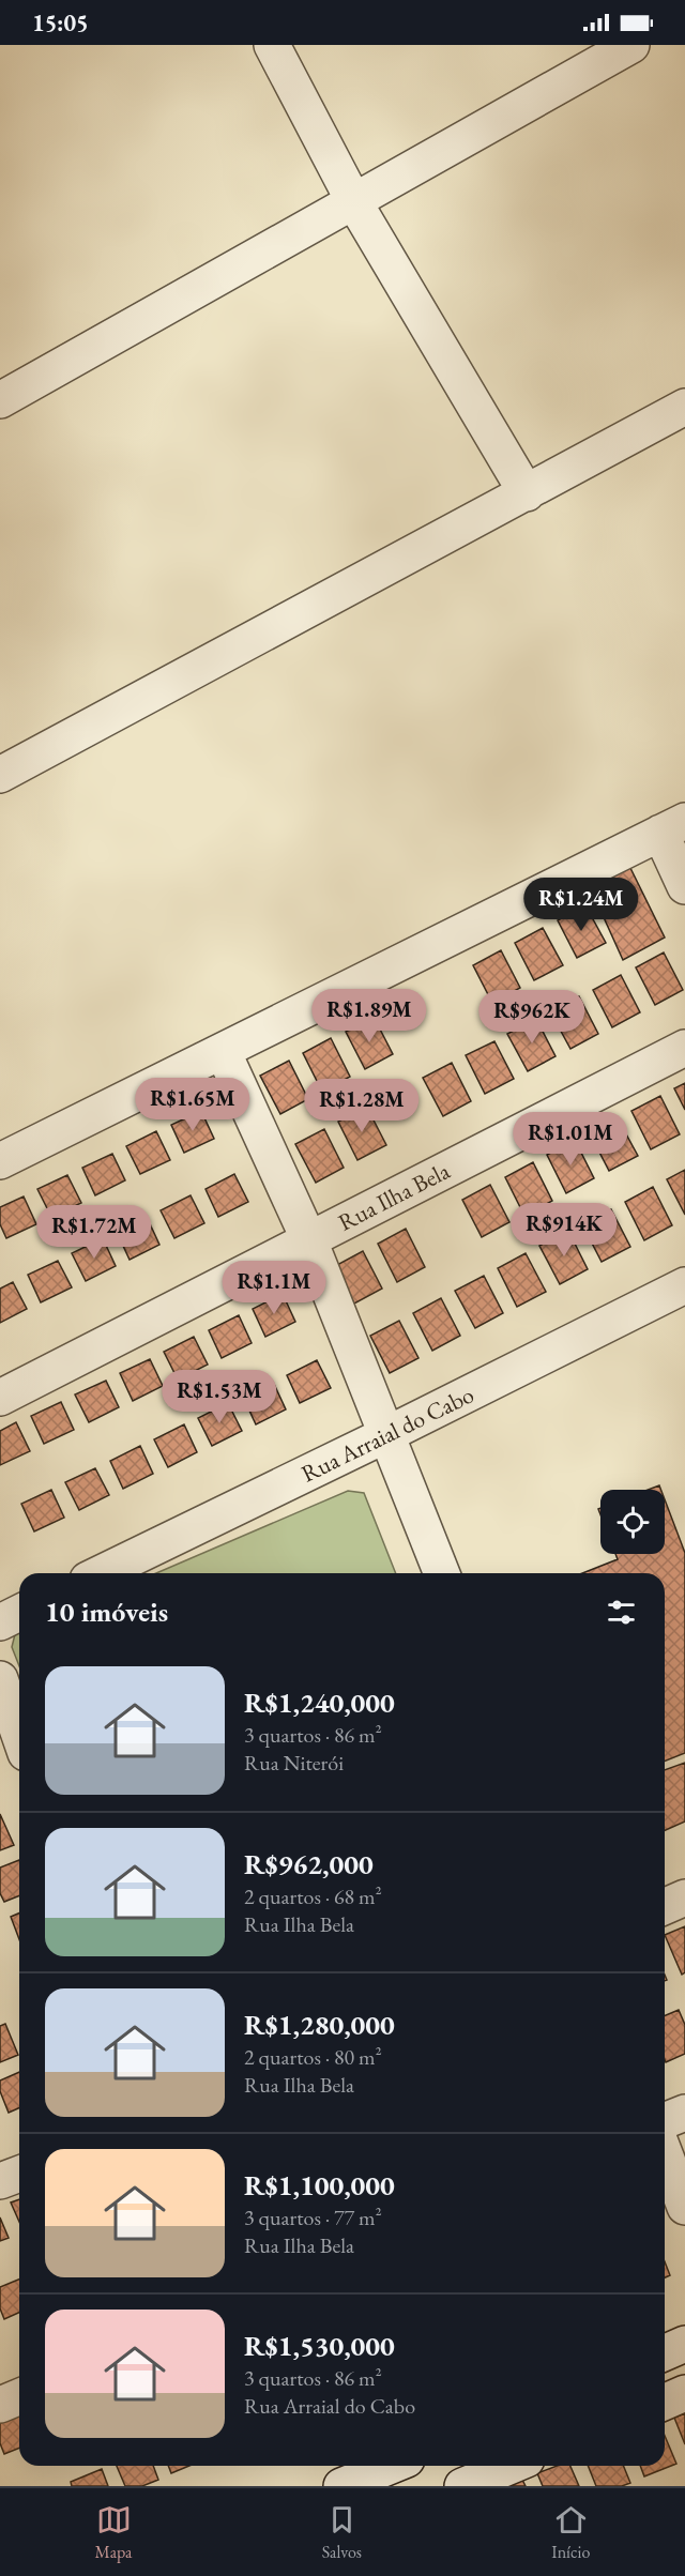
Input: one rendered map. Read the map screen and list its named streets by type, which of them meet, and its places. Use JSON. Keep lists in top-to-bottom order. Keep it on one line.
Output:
{"streets":{"street":["Rua Ilha Bela","Rua Arraial do Cabo"]},"page":{"status":"15:05","price":["R$1.24M","R$1.89M","R$962K","R$1.65M","R$1.28M","R$1.01M","R$914K","R$1.72M","R$1.1M","R$1.53M"],"heading":"10 imóveis","list":[{"name":"R$1,240,000","note":"3 quartos · 86 m² · Rua Niterói"},{"name":"R$962,000","note":"2 quartos · 68 m² · Rua Ilha Bela"},{"name":"R$1,280,000","note":"2 quartos · 80 m² · Rua Ilha Bela"},{"name":"R$1,100,000","note":"3 quartos · 77 m² · Rua Ilha Bela"},{"name":"R$1,530,000","note":"3 quartos · 86 m² · Rua Arraial do Cabo"}],"tabs":["Mapa","Salvos","Início"]}}
